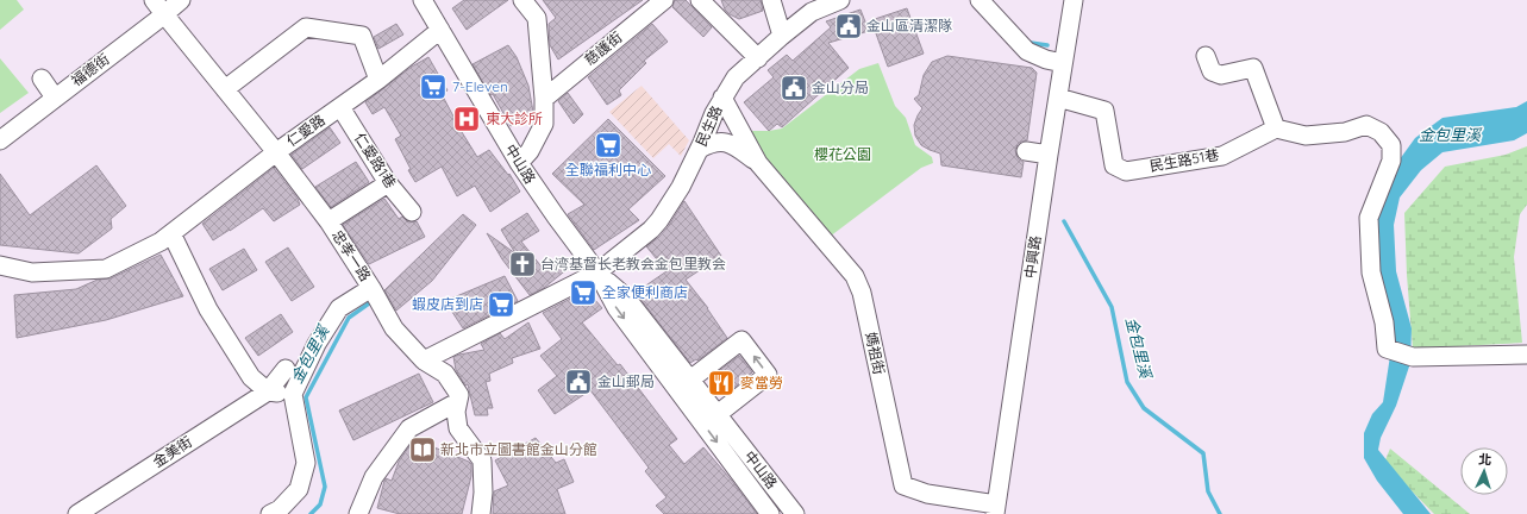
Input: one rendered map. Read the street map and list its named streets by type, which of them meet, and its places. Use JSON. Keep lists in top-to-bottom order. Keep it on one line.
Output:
{"streets":{"street":["慈護街","福德街","民生路","仁愛路","仁愛路1巷","民生路51巷","中山路","忠孝一路","中興路","媽祖街","金美街"]},"crossings":[["福德街","忠孝一路"],["民生路","中山路"],["民生路","媽祖街"],["仁愛路","仁愛路1巷"],["仁愛路","中山路"],["仁愛路","忠孝一路"],["民生路51巷","中興路"],["中興路","媽祖街"]],"water":["金包里溪"],"parks":["櫻花公園"],"places":{"public building":["金山區清潔隊","金山分局","金山郵局"],"supermarket":["7-Eleven","全聯福利中心","全家便利商店","蝦皮店到店"],"hospital":["東大診所"],"church":["台湾基督长老教会金包里教会"],"restaurant":["麥當勞"],"library":["新北市立圖書館金山分館"]},"north":"top"}
